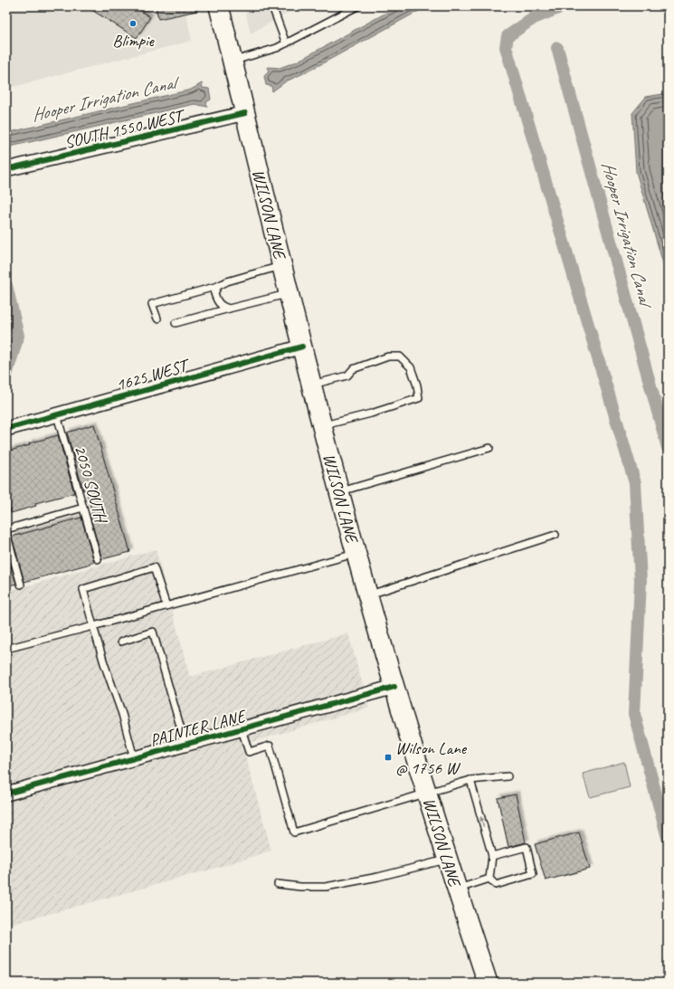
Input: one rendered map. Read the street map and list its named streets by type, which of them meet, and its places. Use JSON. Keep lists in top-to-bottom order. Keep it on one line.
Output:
{"streets":{"main road":["WILSON LANE"],"street":["SOUTH 1550 WEST","1625 WEST","PAINTER LANE"],"lane":["2050 SOUTH"]},"crossings":[["SOUTH 1550 WEST","WILSON LANE"],["WILSON LANE","1625 WEST"],["WILSON LANE","PAINTER LANE"],["1625 WEST","2050 SOUTH"]],"water":["Hooper Irrigation Canal"],"places":{"other":["Blimpie"],"transit":["Wilson Lane @ 1756 W"]}}
